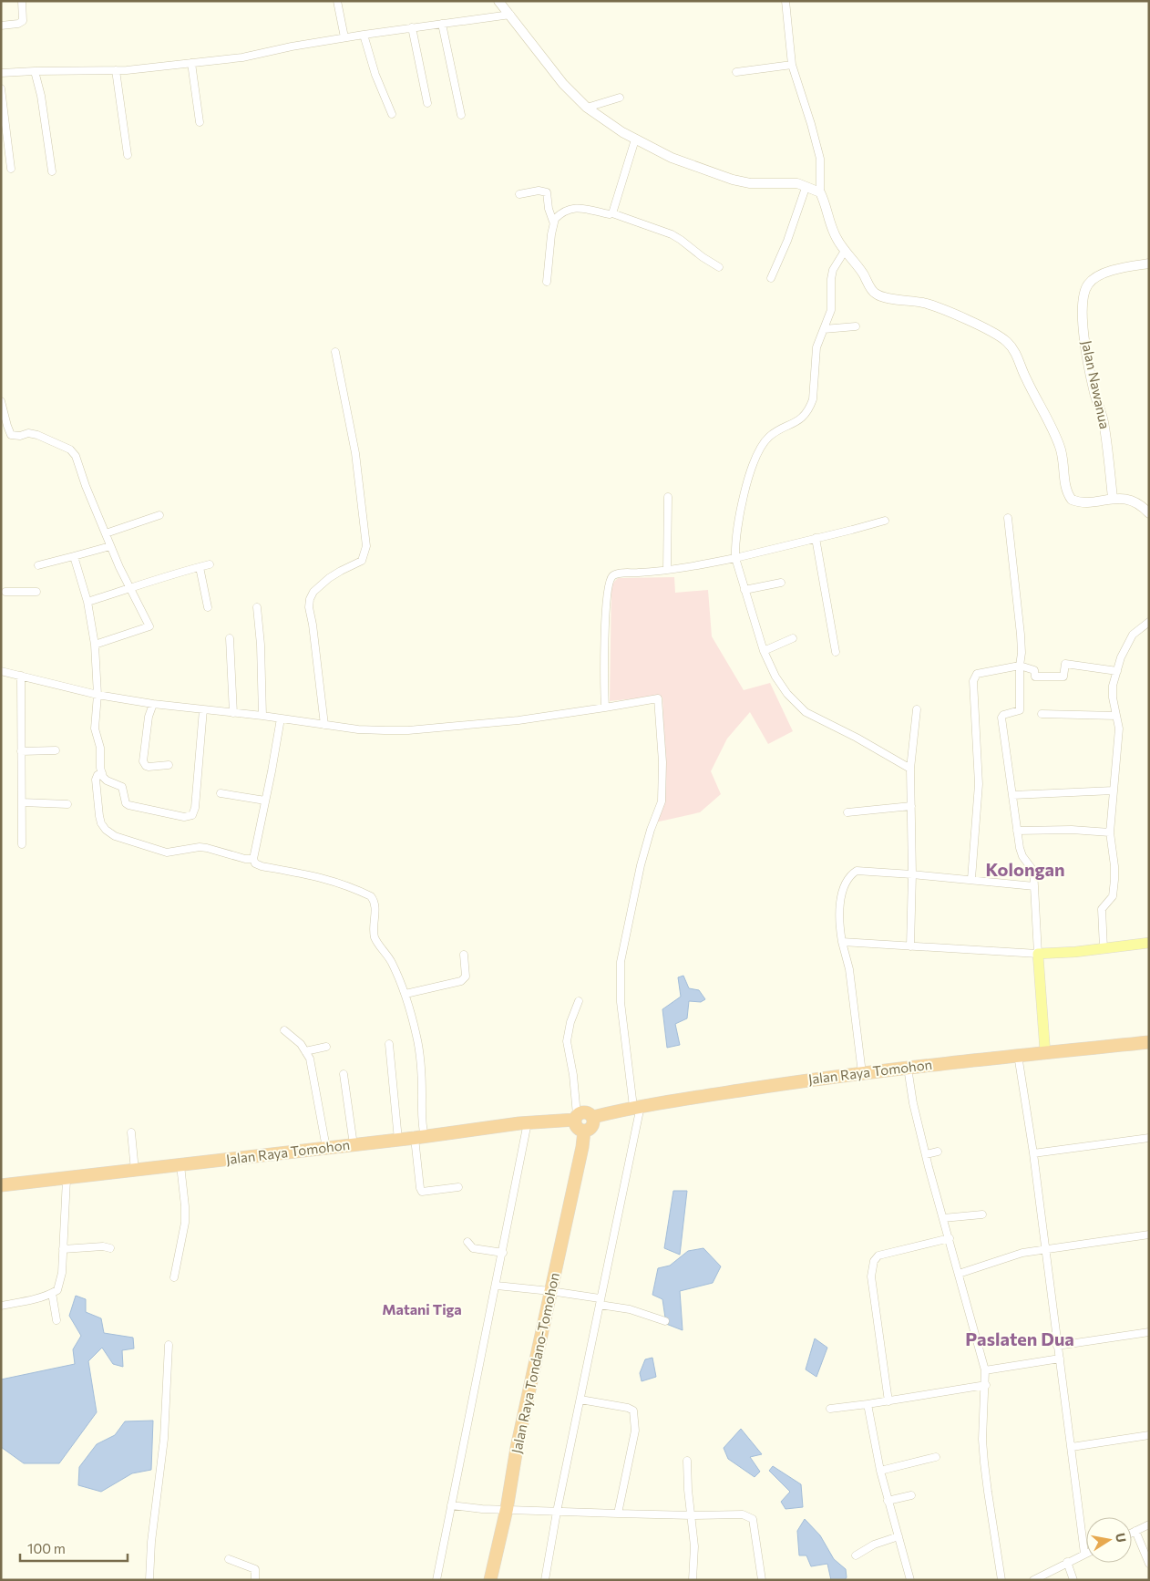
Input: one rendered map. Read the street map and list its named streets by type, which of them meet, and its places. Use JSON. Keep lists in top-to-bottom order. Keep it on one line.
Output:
{"streets":{"highway":["Jalan Raya Tomohon","Jalan Raya Tondano-Tomohon"],"main road":["Jalan Nawanua"]},"crossings":[["Jalan Raya Tomohon","Jalan Raya Tondano-Tomohon"]],"districts":["Kolongan","Matani Tiga","Paslaten Dua"],"scale_bar":"100 m","north":"right"}
